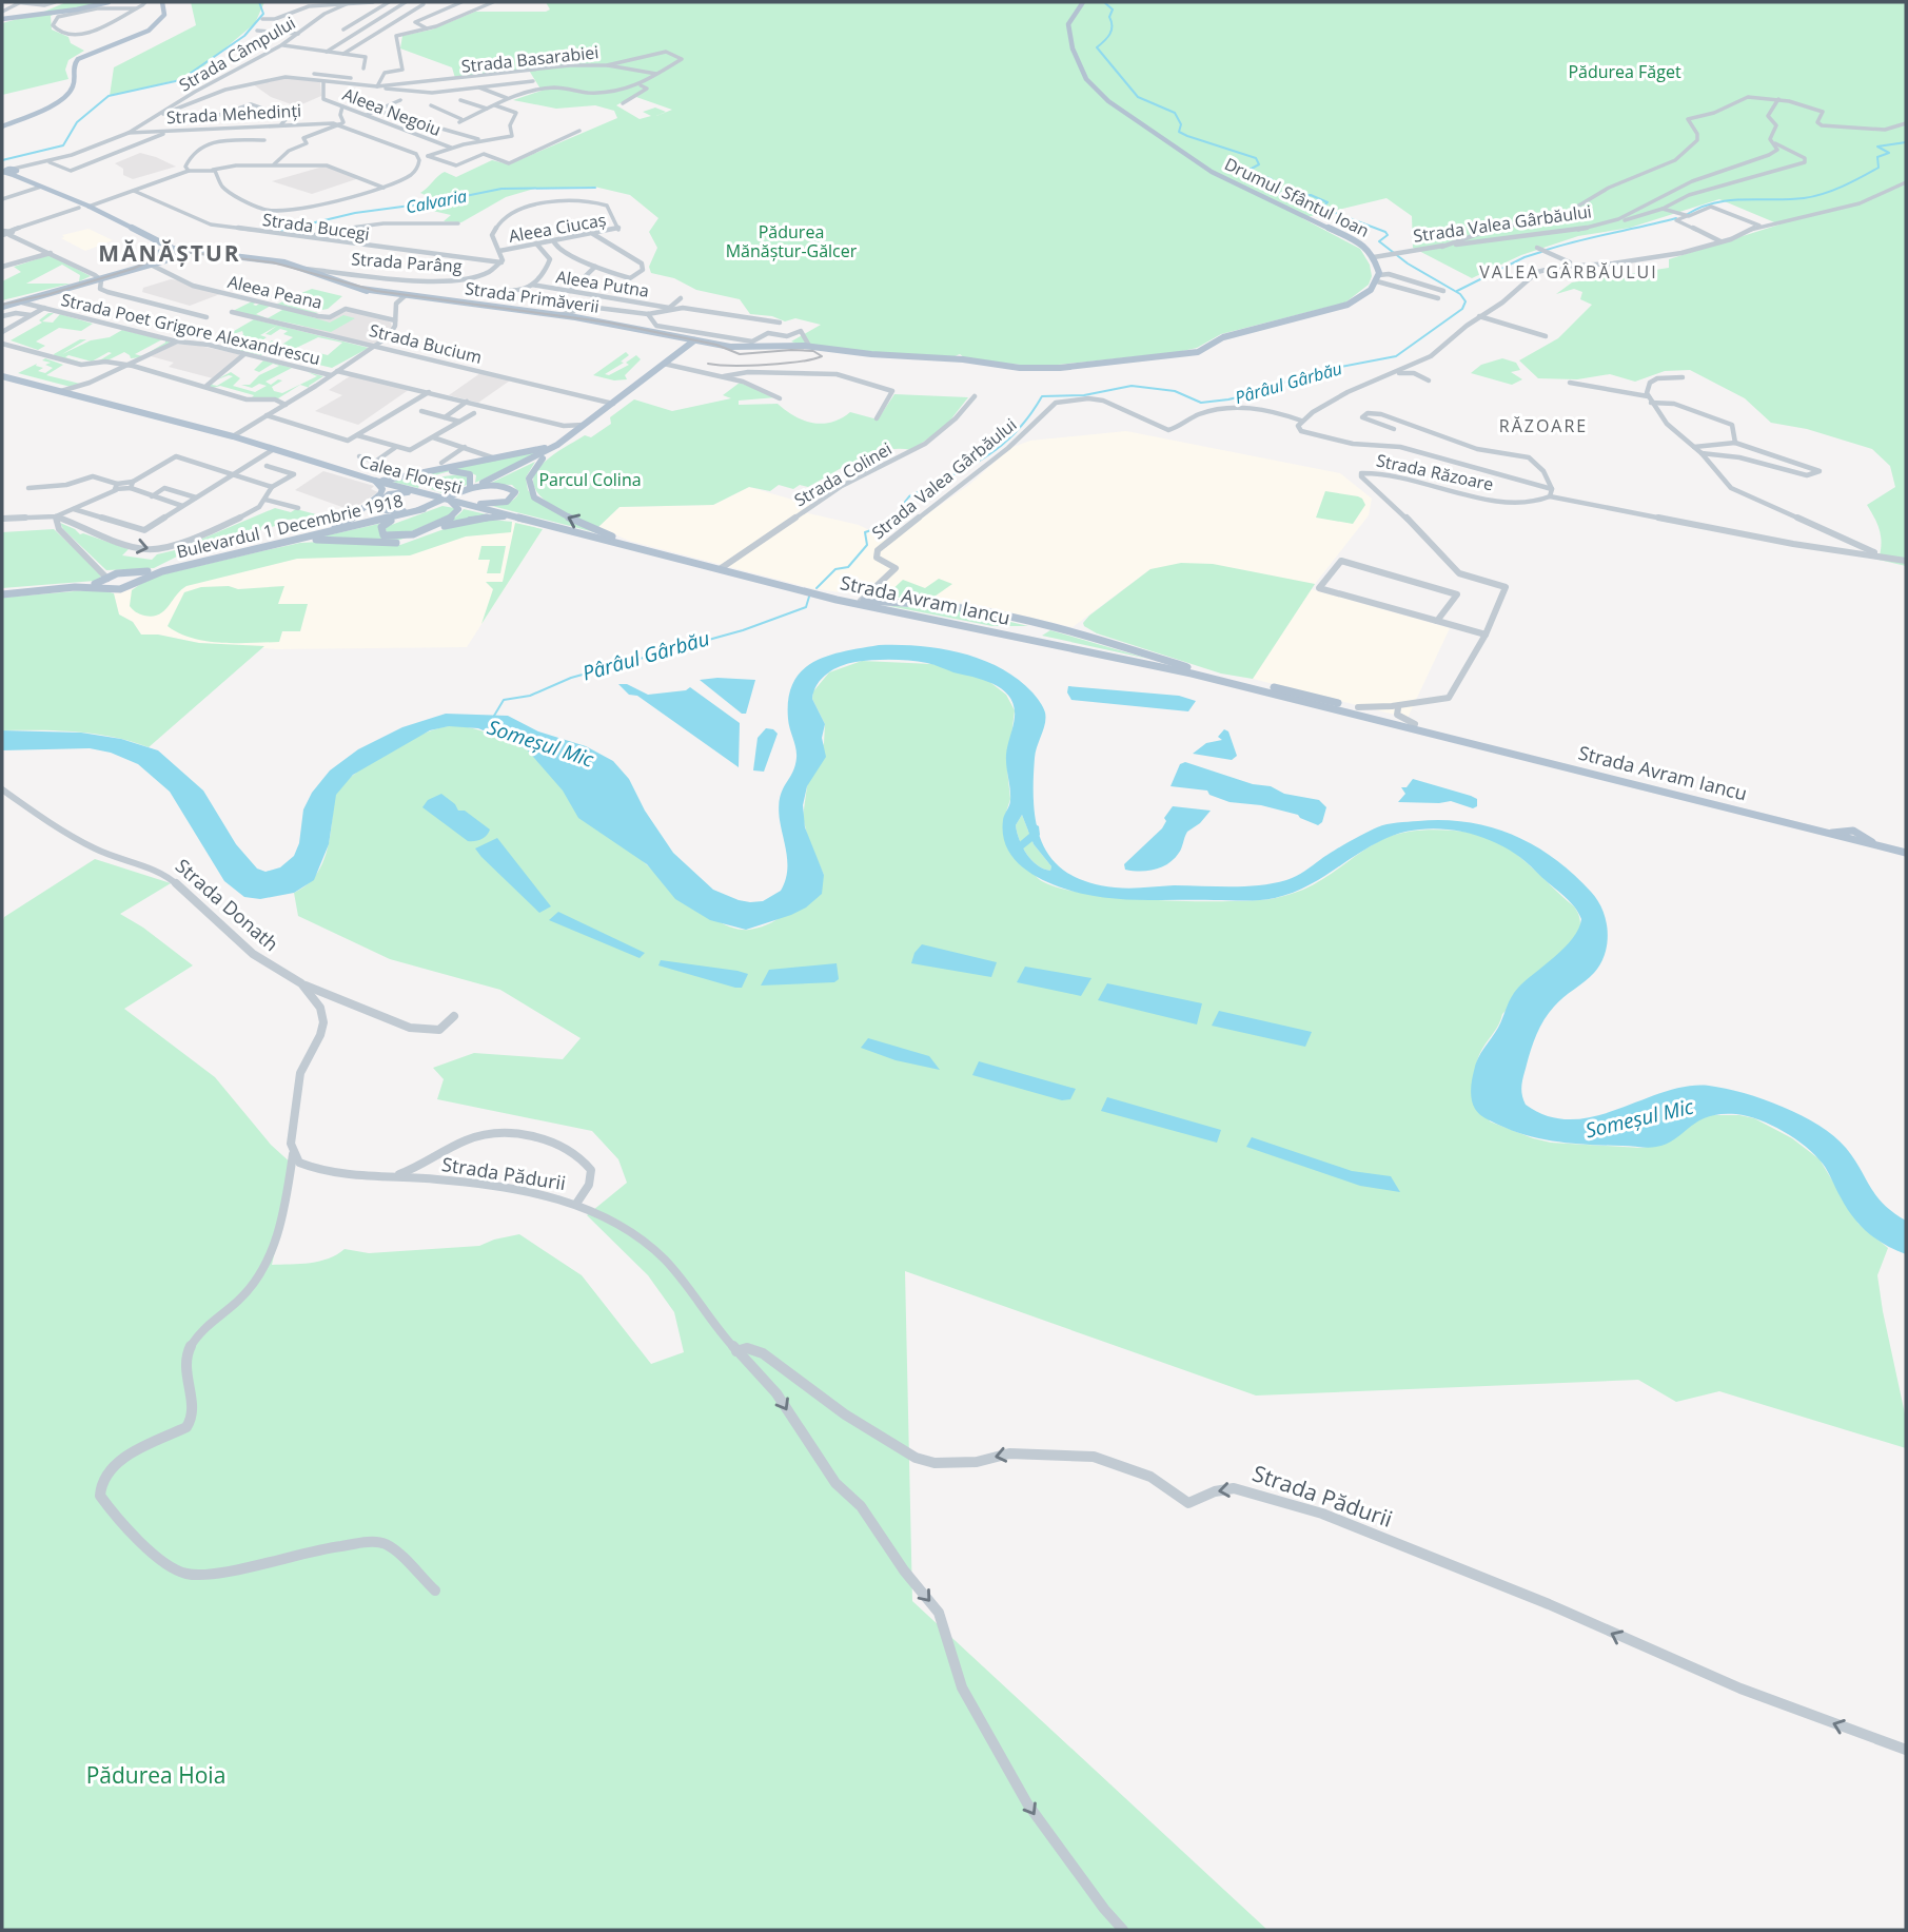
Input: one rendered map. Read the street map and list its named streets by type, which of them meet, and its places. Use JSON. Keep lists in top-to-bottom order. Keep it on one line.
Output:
{"streets":{"main road":["Drumul Sfântul Ioan","Strada Primăverii","Calea Florești","Bulevardul 1 Decembrie 1918","Strada Avram Iancu"],"street":["Strada Câmpului","Strada Basarabiei","Aleea Negoiu","Strada Mehedinți","Strada Valea Gârbăului","Strada Bucegi","Aleea Ciucaș","Strada Parâng","Aleea Putna","Aleea Peana","Strada Poet Grigore Alexandrescu","Strada Bucium","Strada Răzoare","Strada Colinei","Strada Donath","Strada Pădurii"]},"crossings":[["Strada Câmpului","Strada Mehedinți"],["Drumul Sfântul Ioan","Strada Valea Gârbăului"],["Strada Valea Gârbăului","Strada Răzoare"],["Strada Valea Gârbăului","Strada Avram Iancu"],["Strada Bucegi","Strada Parâng"],["Strada Parâng","Strada Primăverii"],["Aleea Peana","Strada Primăverii"],["Strada Primăverii","Strada Poet Grigore Alexandrescu"],["Calea Florești","Strada Colinei"],["Calea Florești","Strada Avram Iancu"],["Strada Donath","Strada Pădurii"]],"districts":["MĂNĂȘTUR","VALEA GÂRBĂULUI","RĂZOARE"],"water":["Calvaria","Pârâul Gârbău","Someșul Mic"],"parks":["Pădurea Făget","Pădurea Mănăștur-Gălcer","Parcul Colina","Pădurea Hoia"]}
